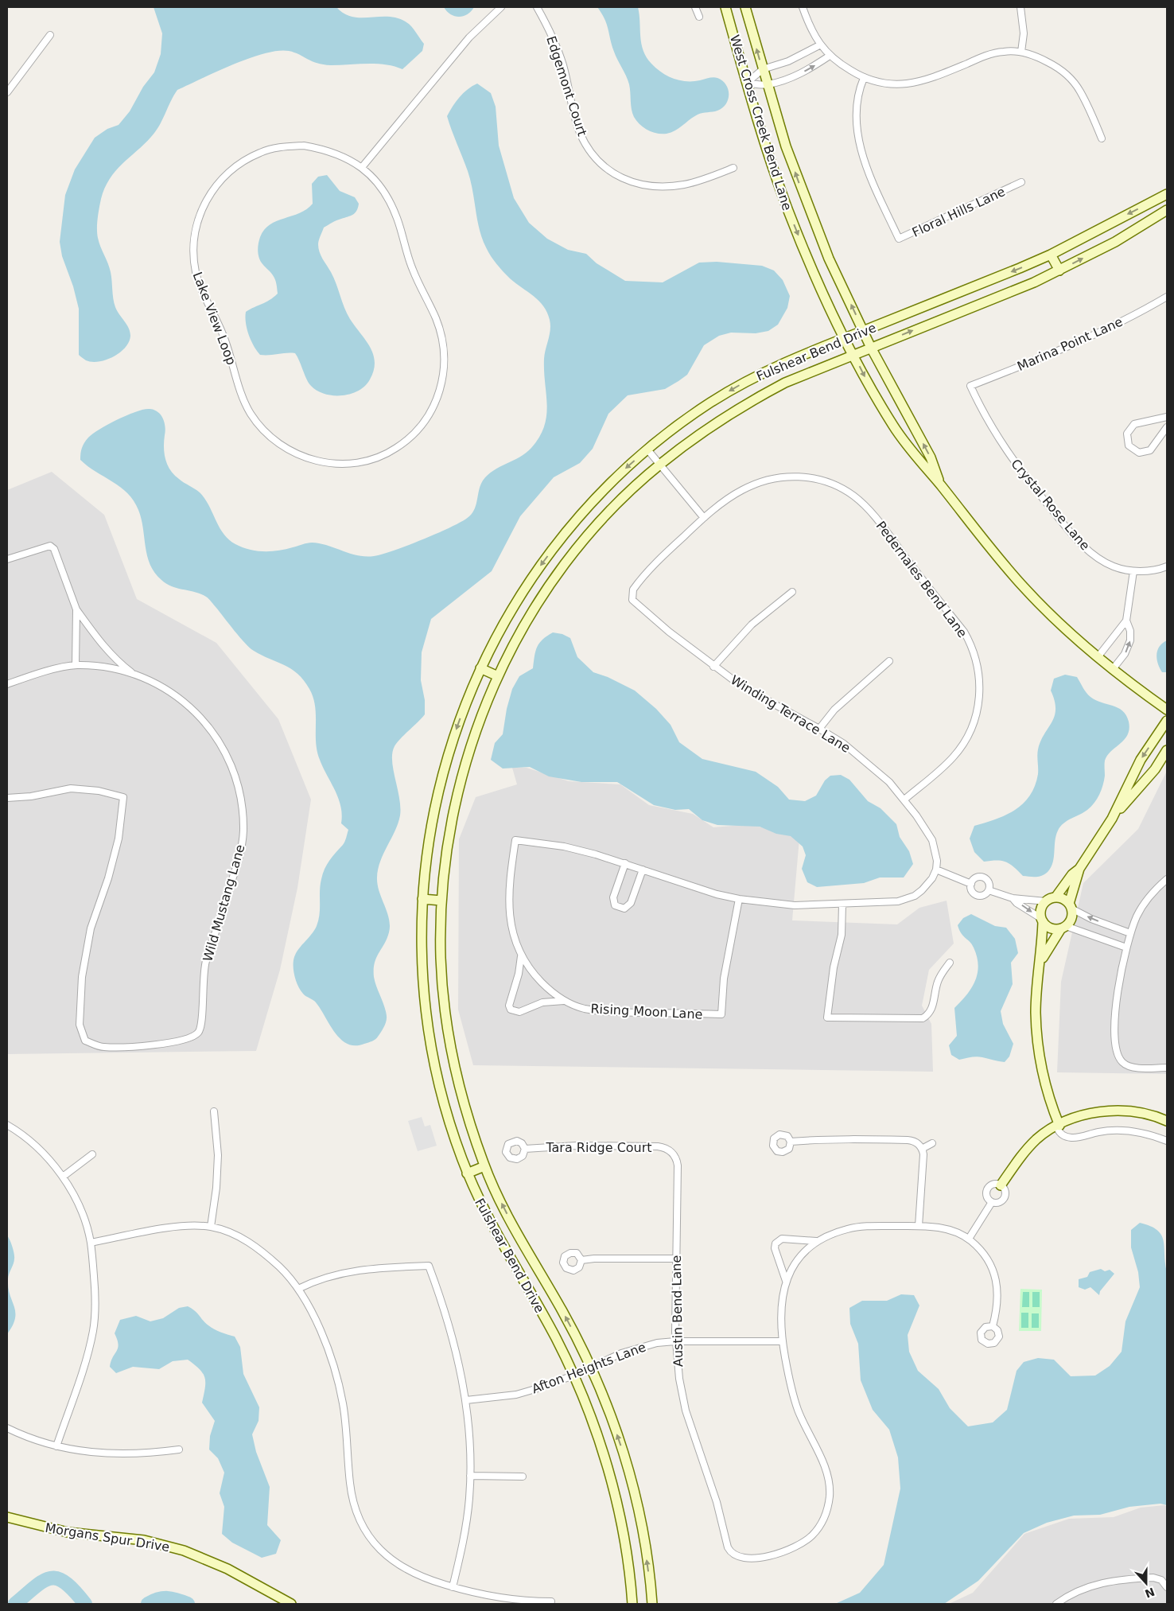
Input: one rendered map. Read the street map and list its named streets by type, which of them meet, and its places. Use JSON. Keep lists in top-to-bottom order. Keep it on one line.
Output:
{"streets":{"main road":["West Cross Creek Bend Lane","Fulshear Bend Drive","Morgans Spur Drive"],"street":["Edgemont Court","Floral Hills Lane","Lake View Loop","Marina Point Lane","Crystal Rose Lane","Pedernales Bend Lane","Winding Terrace Lane","Wild Mustang Lane","Rising Moon Lane","Tara Ridge Court","Austin Bend Lane","Afton Heights Lane"]},"crossings":[["West Cross Creek Bend Lane","Fulshear Bend Drive"],["Marina Point Lane","Crystal Rose Lane"],["Fulshear Bend Drive","Afton Heights Lane"],["Pedernales Bend Lane","Winding Terrace Lane"],["Tara Ridge Court","Austin Bend Lane"],["Austin Bend Lane","Afton Heights Lane"]],"north":"bottom"}
